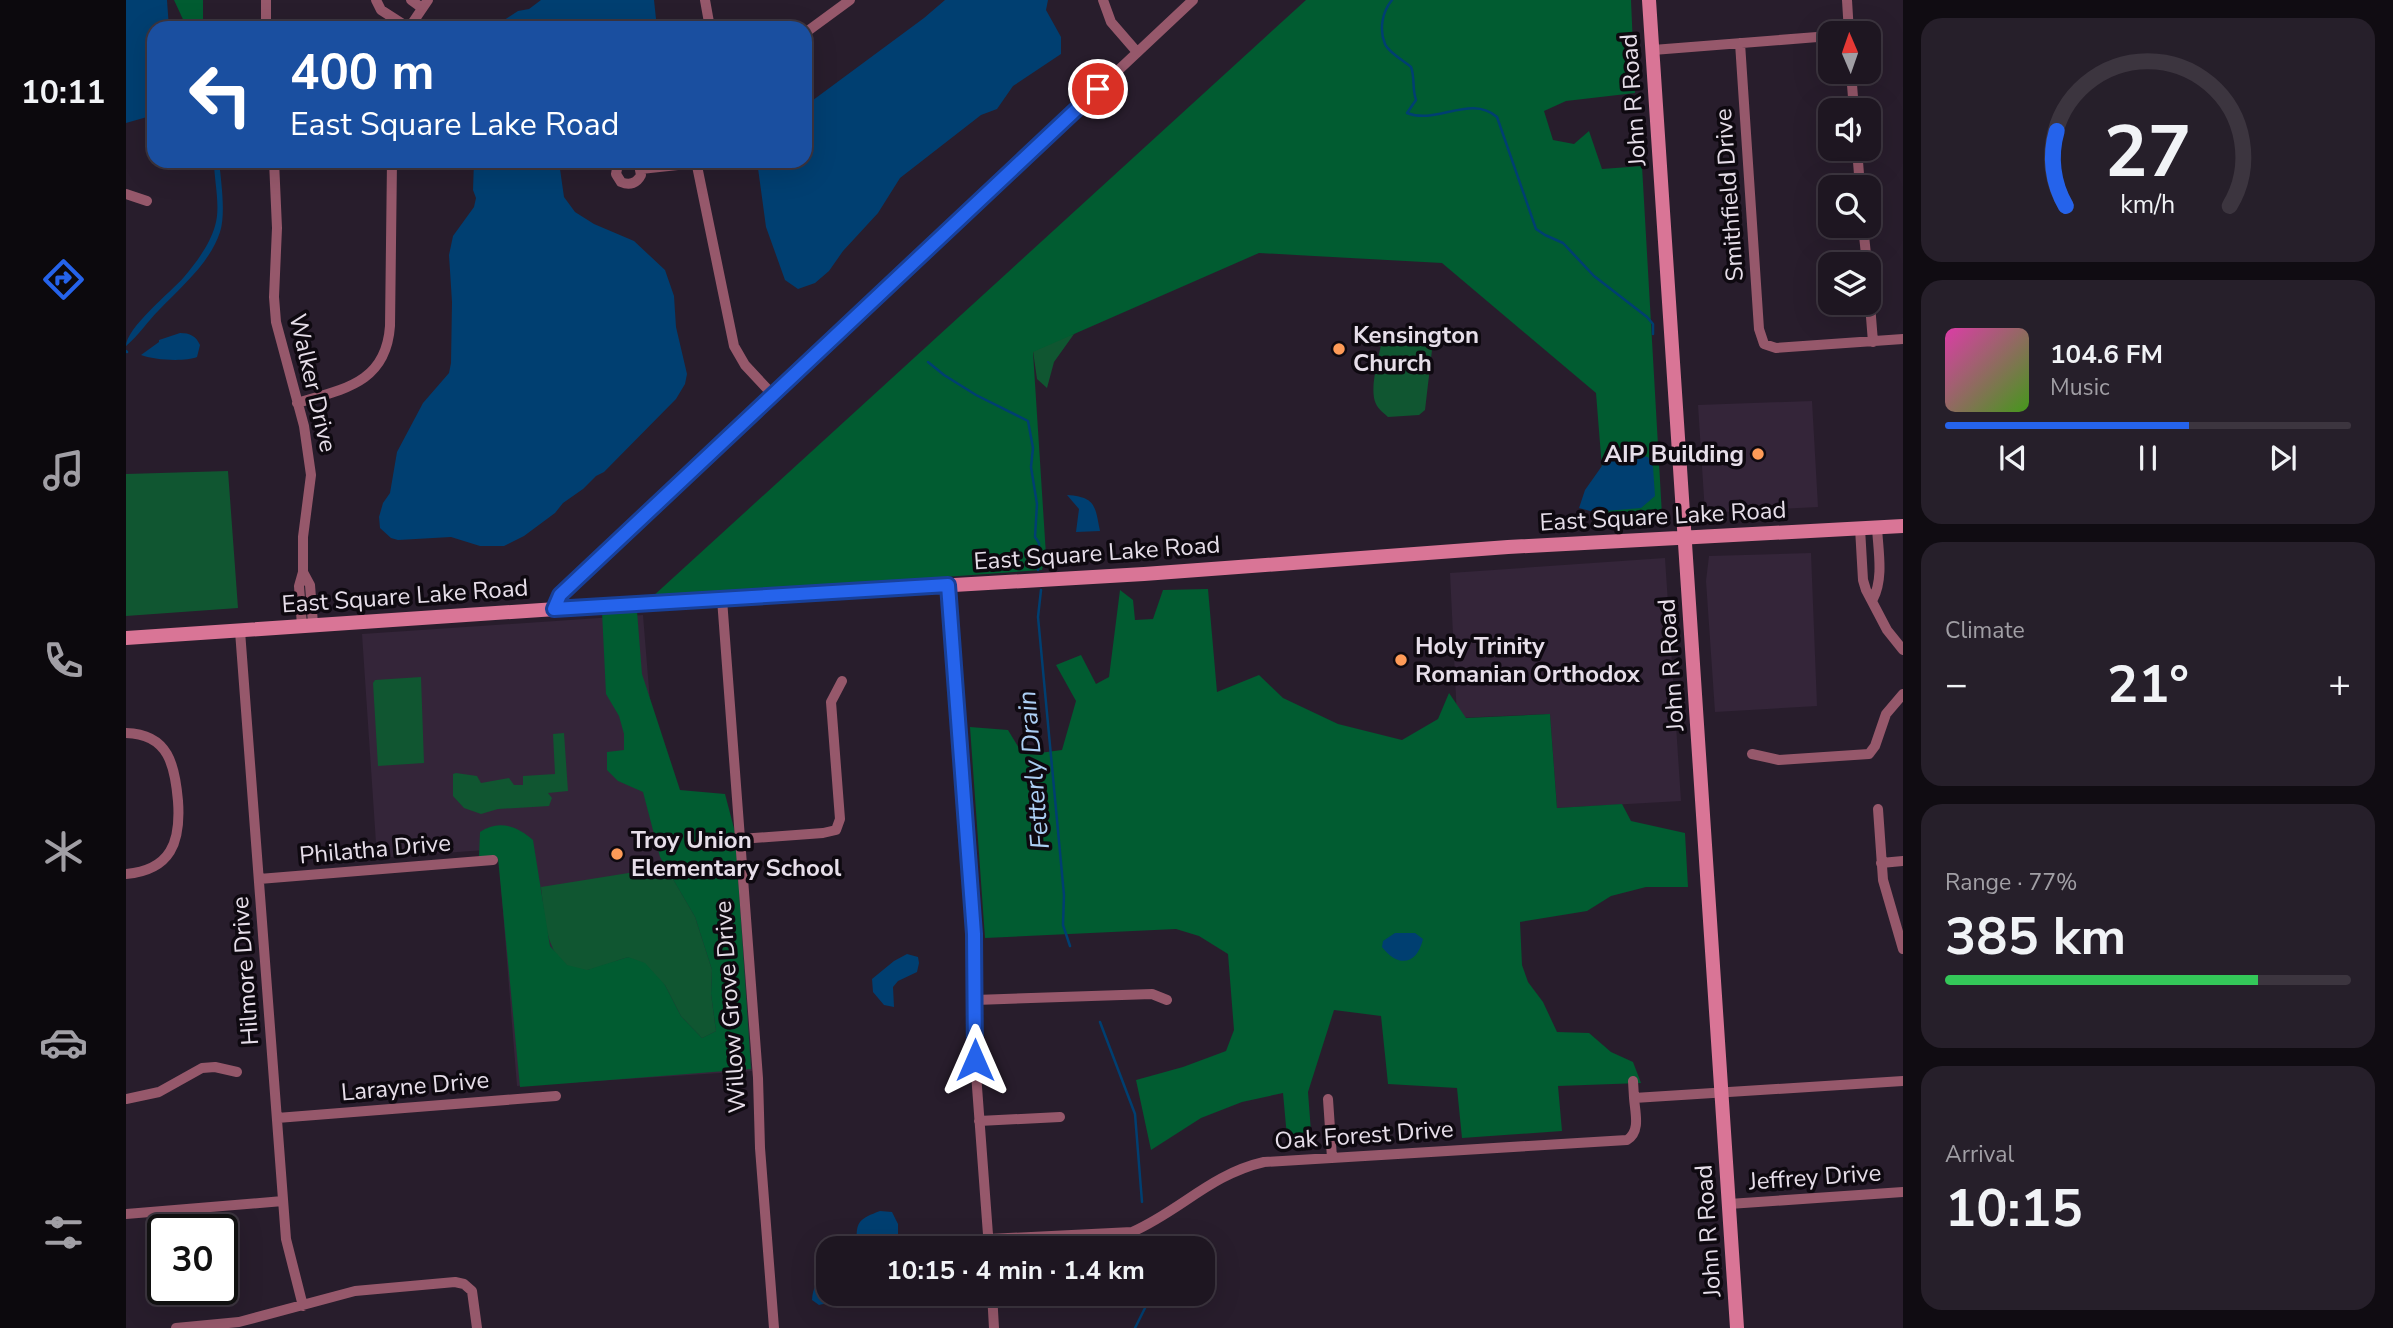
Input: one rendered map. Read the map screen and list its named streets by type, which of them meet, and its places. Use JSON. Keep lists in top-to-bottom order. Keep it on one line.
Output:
{"streets":{"main road":["John R Road","East Square Lake Road"],"street":["Smithfield Drive","Walker Drive","Philatha Drive","Hilmore Drive","Willow Grove Drive","Larayne Drive","Oak Forest Drive","Jeffrey Drive"]},"crossings":[["John R Road","East Square Lake Road"],["John R Road","Jeffrey Drive"],["Walker Drive","East Square Lake Road"],["East Square Lake Road","Hilmore Drive"],["East Square Lake Road","Willow Grove Drive"],["Philatha Drive","Hilmore Drive"],["Hilmore Drive","Larayne Drive"]],"water":["Fetterly Drain"],"places":["Kensington Church","AIP Building","Holy Trinity Romanian Orthodox","Troy Union Elementary School"],"north":"top","page":{"tabs":"10:11","turn":["400 m","East Square Lake Road"],"song":["104.6 FM","Music"],"tile":["Climate",["Range · 77%","385 km"],["Arrival","10:15"]],"heat":["−","21°","+"],"limit":"30","trip":"10:15 · 4 min · 1.4 km","gauge":["27","km/h"]}}
